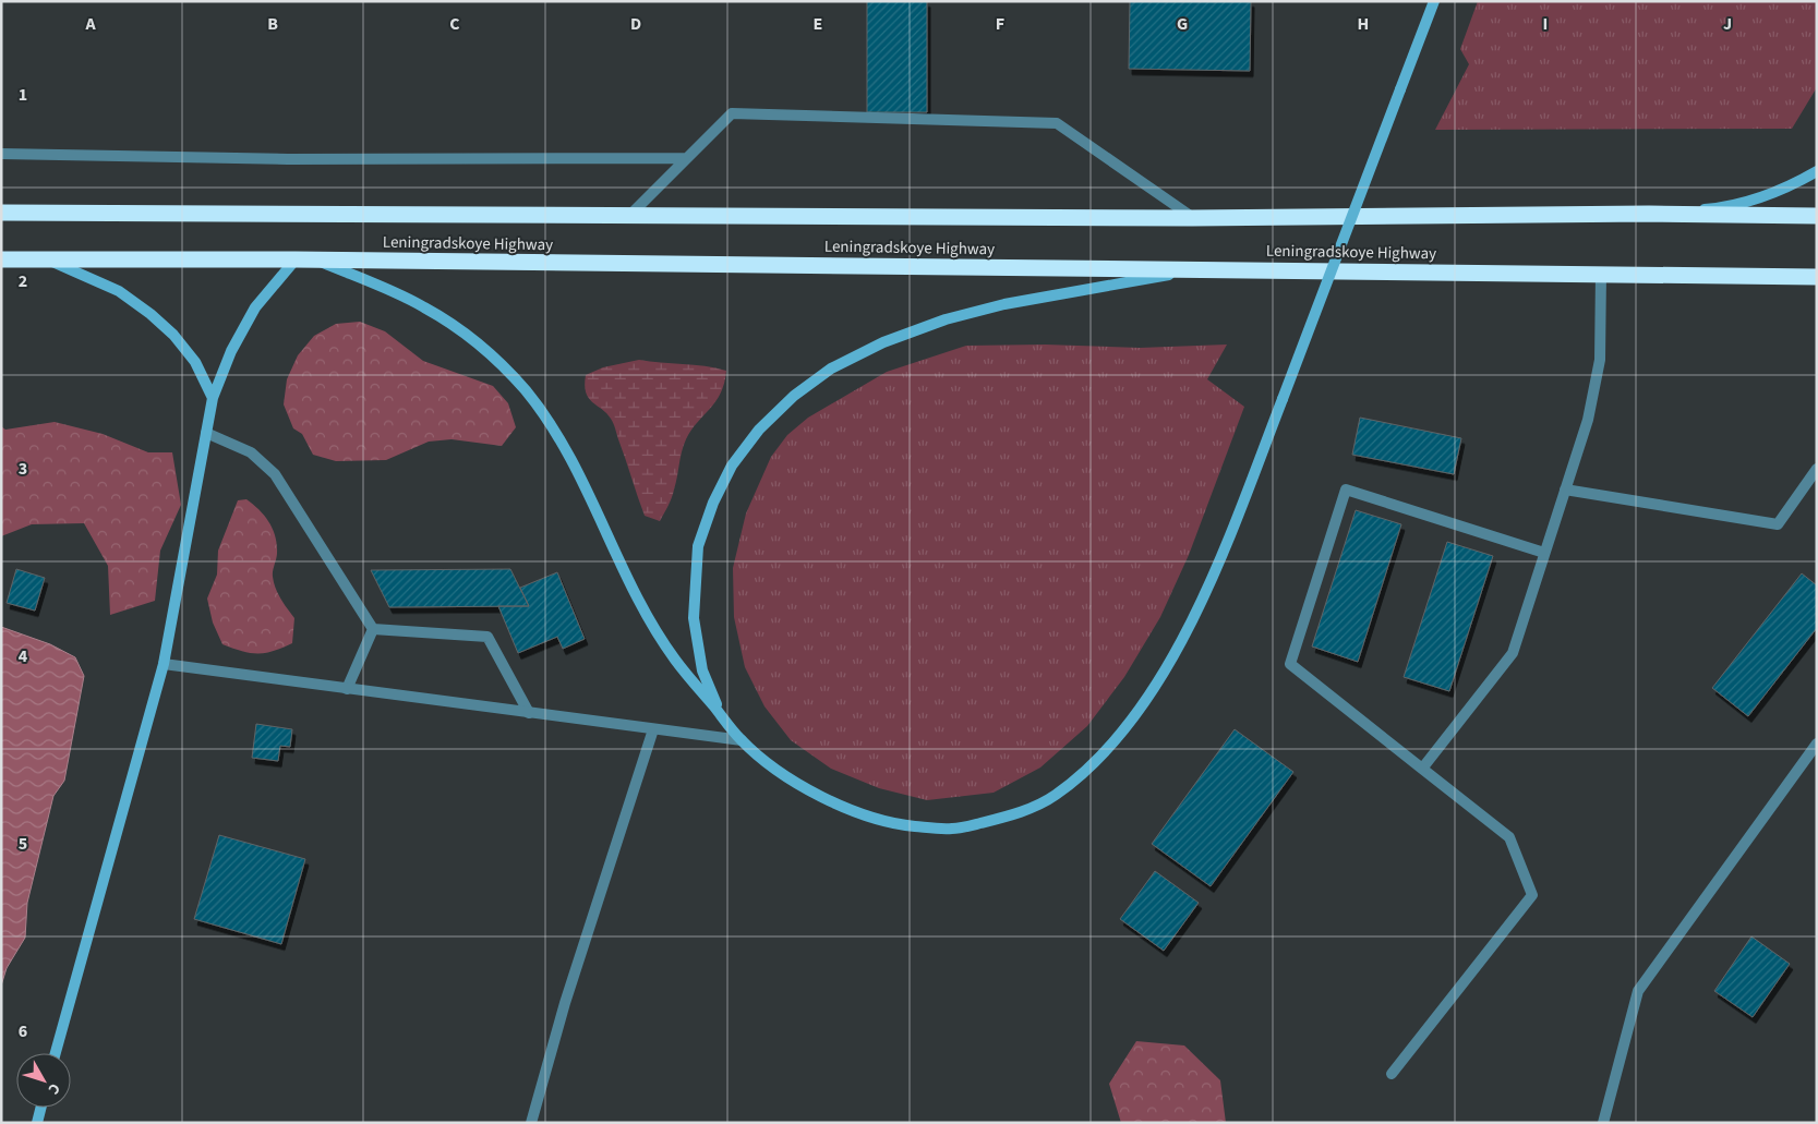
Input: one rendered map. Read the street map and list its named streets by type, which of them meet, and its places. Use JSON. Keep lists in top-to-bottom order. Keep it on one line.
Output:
{"streets":{"highway":["Leningradskoye Highway"]},"north":"bottom right","grid":{"columns":["A","B","C","D","E","F","G","H","I","J"],"rows":["1","2","3","4","5","6"]}}
